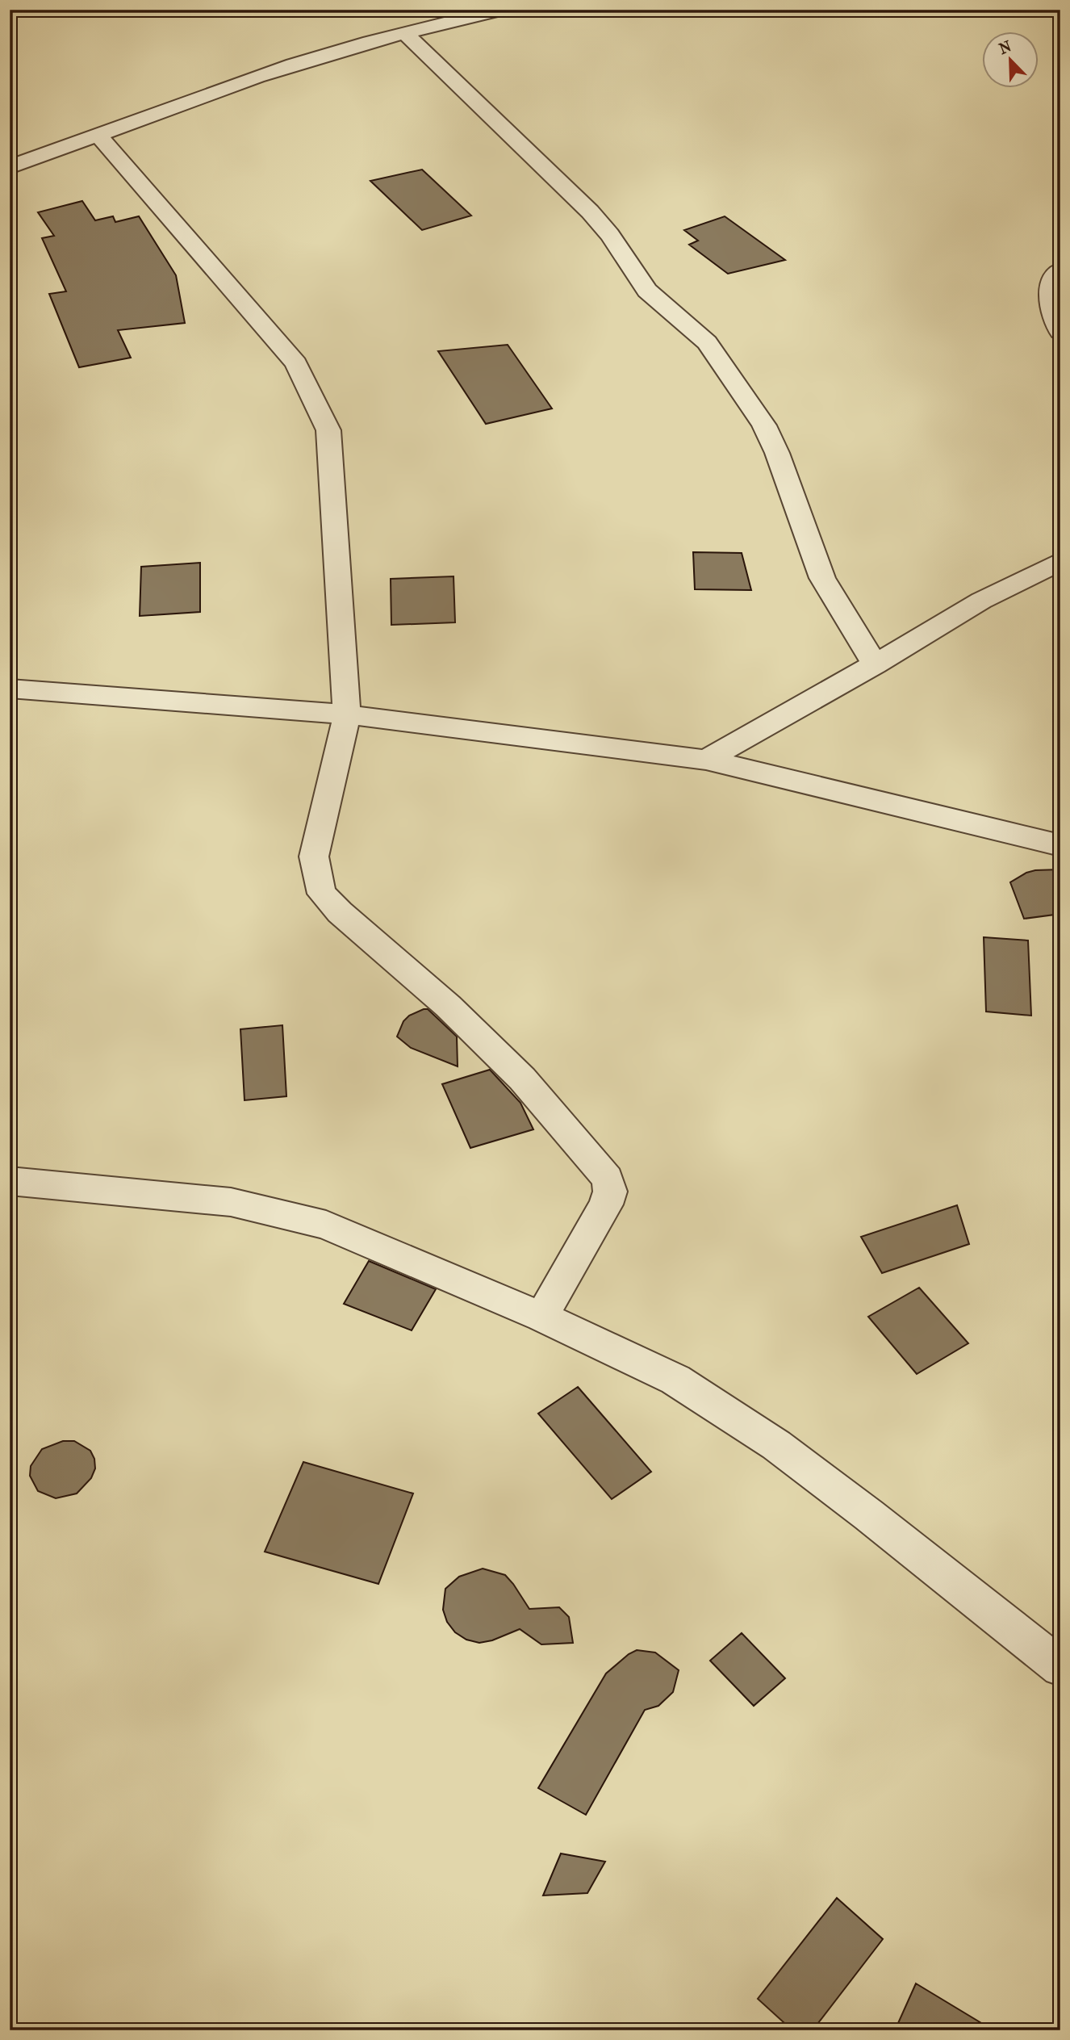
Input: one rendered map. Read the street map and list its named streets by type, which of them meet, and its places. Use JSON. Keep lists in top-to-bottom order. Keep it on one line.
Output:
{"north":"top left"}
